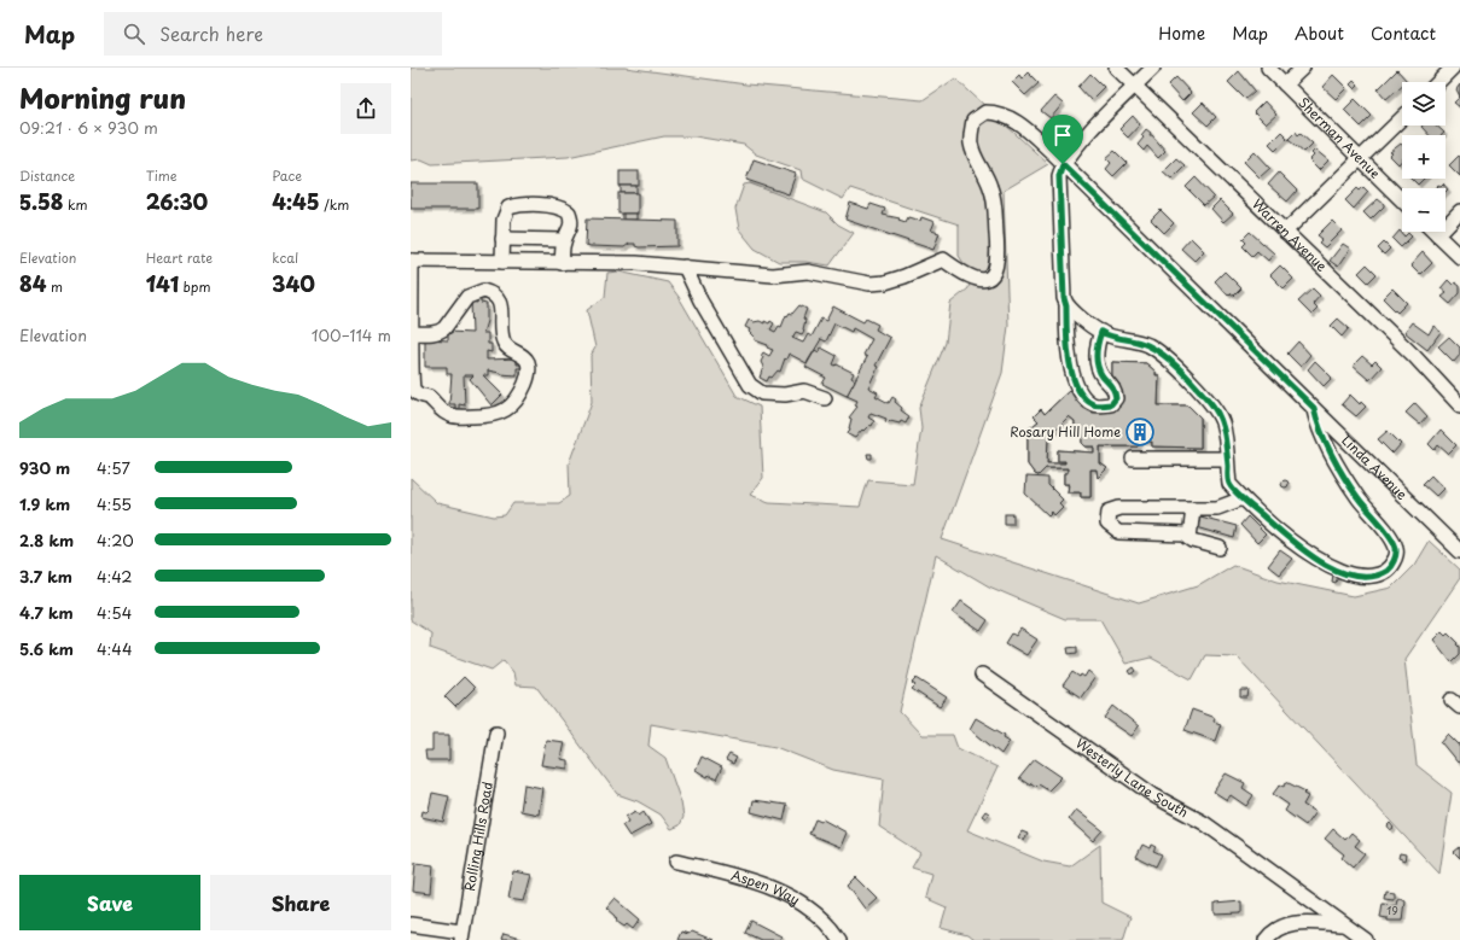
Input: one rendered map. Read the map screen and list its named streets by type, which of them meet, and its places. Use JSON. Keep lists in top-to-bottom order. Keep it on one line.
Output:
{"streets":{"street":["Sherman Avenue","Warren Avenue","Linda Avenue","Westerly Lane South","Rolling Hills Road","Aspen Way"]},"places":{"building":["Rosary Hill Home"]},"house_numbers":["19"],"page":{"header":"Map","search":"Search here","nav":["Home","Map","About","Contact"],"heading":["Morning run","09:21 · 6 × 930 m"],"map_buttons":["+","−"],"stats":[["Distance","5.58 km"],["Time","26:30"],["Pace","4:45 /km"],["Elevation","84 m"],["Heart rate","141 bpm"],["kcal","340"]],"chart":["Elevation","100–114 m"],"list":[{"name":"930 m","note":"4:57"},{"name":"1.9 km","note":"4:55"},{"name":"2.8 km","note":"4:20"},{"name":"3.7 km","note":"4:42"},{"name":"4.7 km","note":"4:54"},{"name":"5.6 km","note":"4:44"}],"buttons":["Save","Share"]}}
